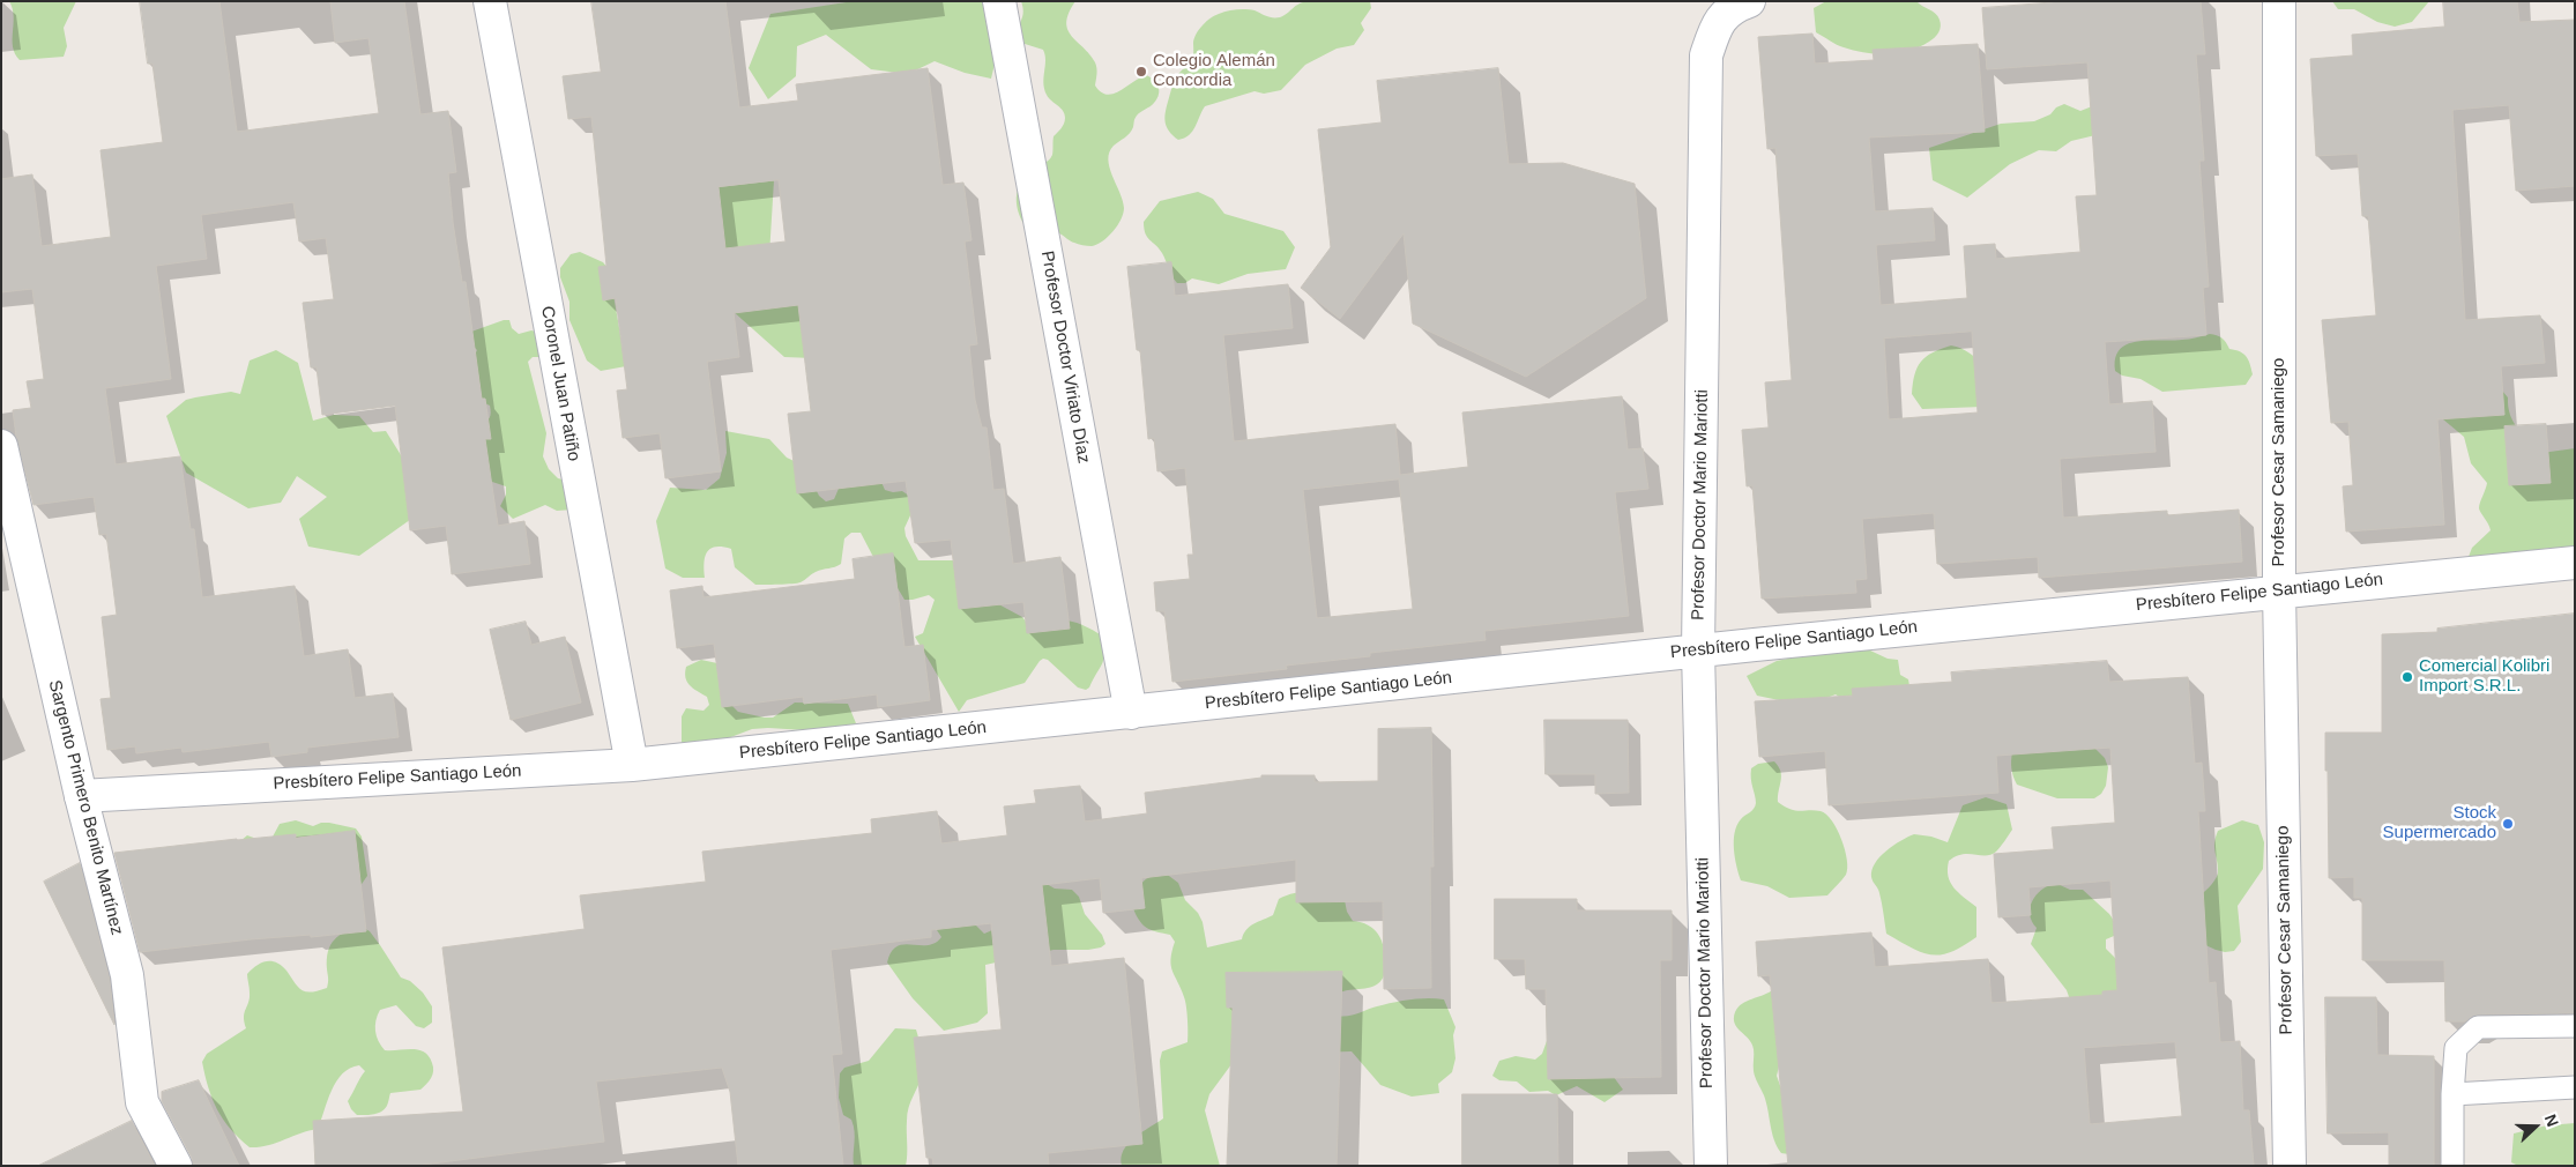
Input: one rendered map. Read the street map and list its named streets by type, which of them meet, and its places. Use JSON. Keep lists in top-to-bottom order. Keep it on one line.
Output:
{"streets":{"street":["Profesor Doctor Viriato Díaz","Coronel Juan Patiño","Profesor Cesar Samaniego","Profesor Doctor Mario Mariotti","Presbítero Felipe Santiago León","Sargento Primero Benito Martínez"]},"crossings":[["Profesor Doctor Viriato Díaz","Presbítero Felipe Santiago León"],["Coronel Juan Patiño","Presbítero Felipe Santiago León"],["Profesor Cesar Samaniego","Presbítero Felipe Santiago León"],["Profesor Doctor Mario Mariotti","Presbítero Felipe Santiago León"],["Presbítero Felipe Santiago León","Sargento Primero Benito Martínez"]],"places":["Colegio Alemán Concordia","Comercial Kolibri Import S.R.L.","Stock Supermercado"],"north":"right"}
